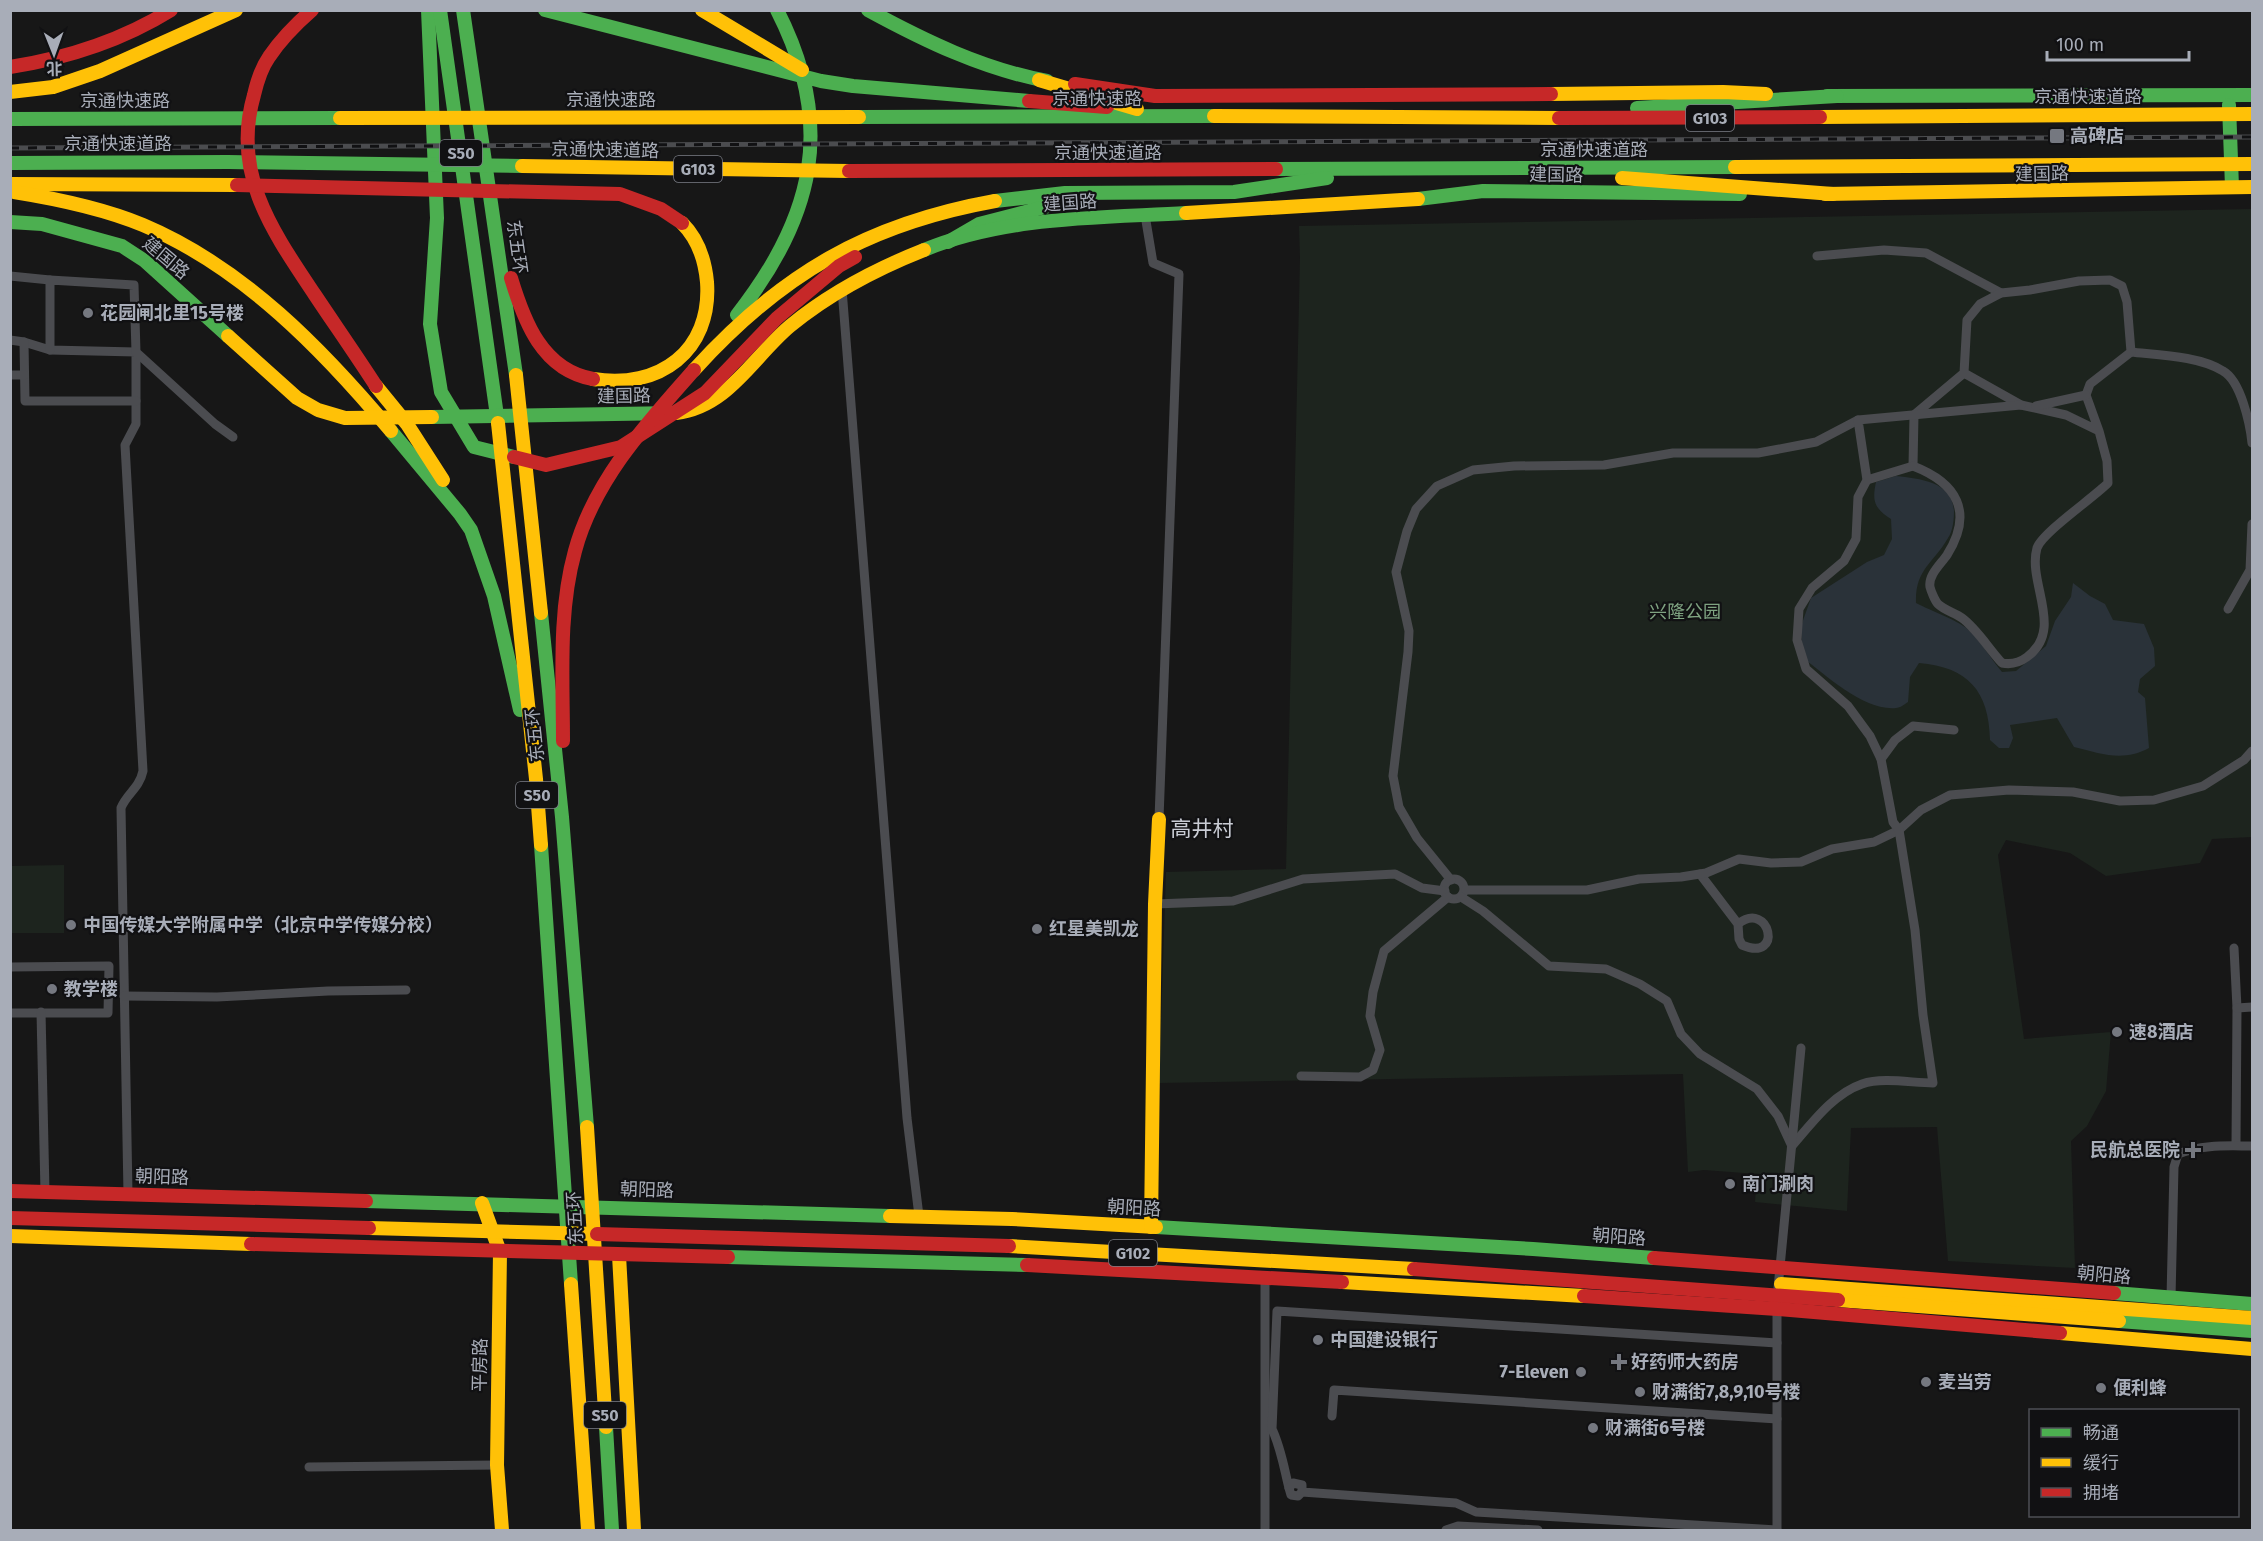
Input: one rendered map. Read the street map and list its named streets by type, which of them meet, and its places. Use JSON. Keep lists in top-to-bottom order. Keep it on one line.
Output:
{"streets":{"main road":["京通快速道路","京通快速路","G103","S50","建国路","东五环","朝阳路","G102","平房路"]},"crossings":[["京通快速道路","京通快速路"],["朝阳路","平房路"]],"districts":["高井村"],"parks":["兴隆公园"],"places":{"transit":["高碑店"],"other":["花园闸北里15号楼","中国传媒大学附属中学（北京中学传媒分校）","红星美凯龙","教学楼","速8酒店","南门涮肉","中国建设银行","7-Eleven","麦当劳","便利蜂","财满街7,8,9,10号楼","财满街6号楼"],"health":["民航总医院","好药师大药房"]},"legend":["畅通","缓行","拥堵"],"scale_bar":"100 m","north":"bottom"}
